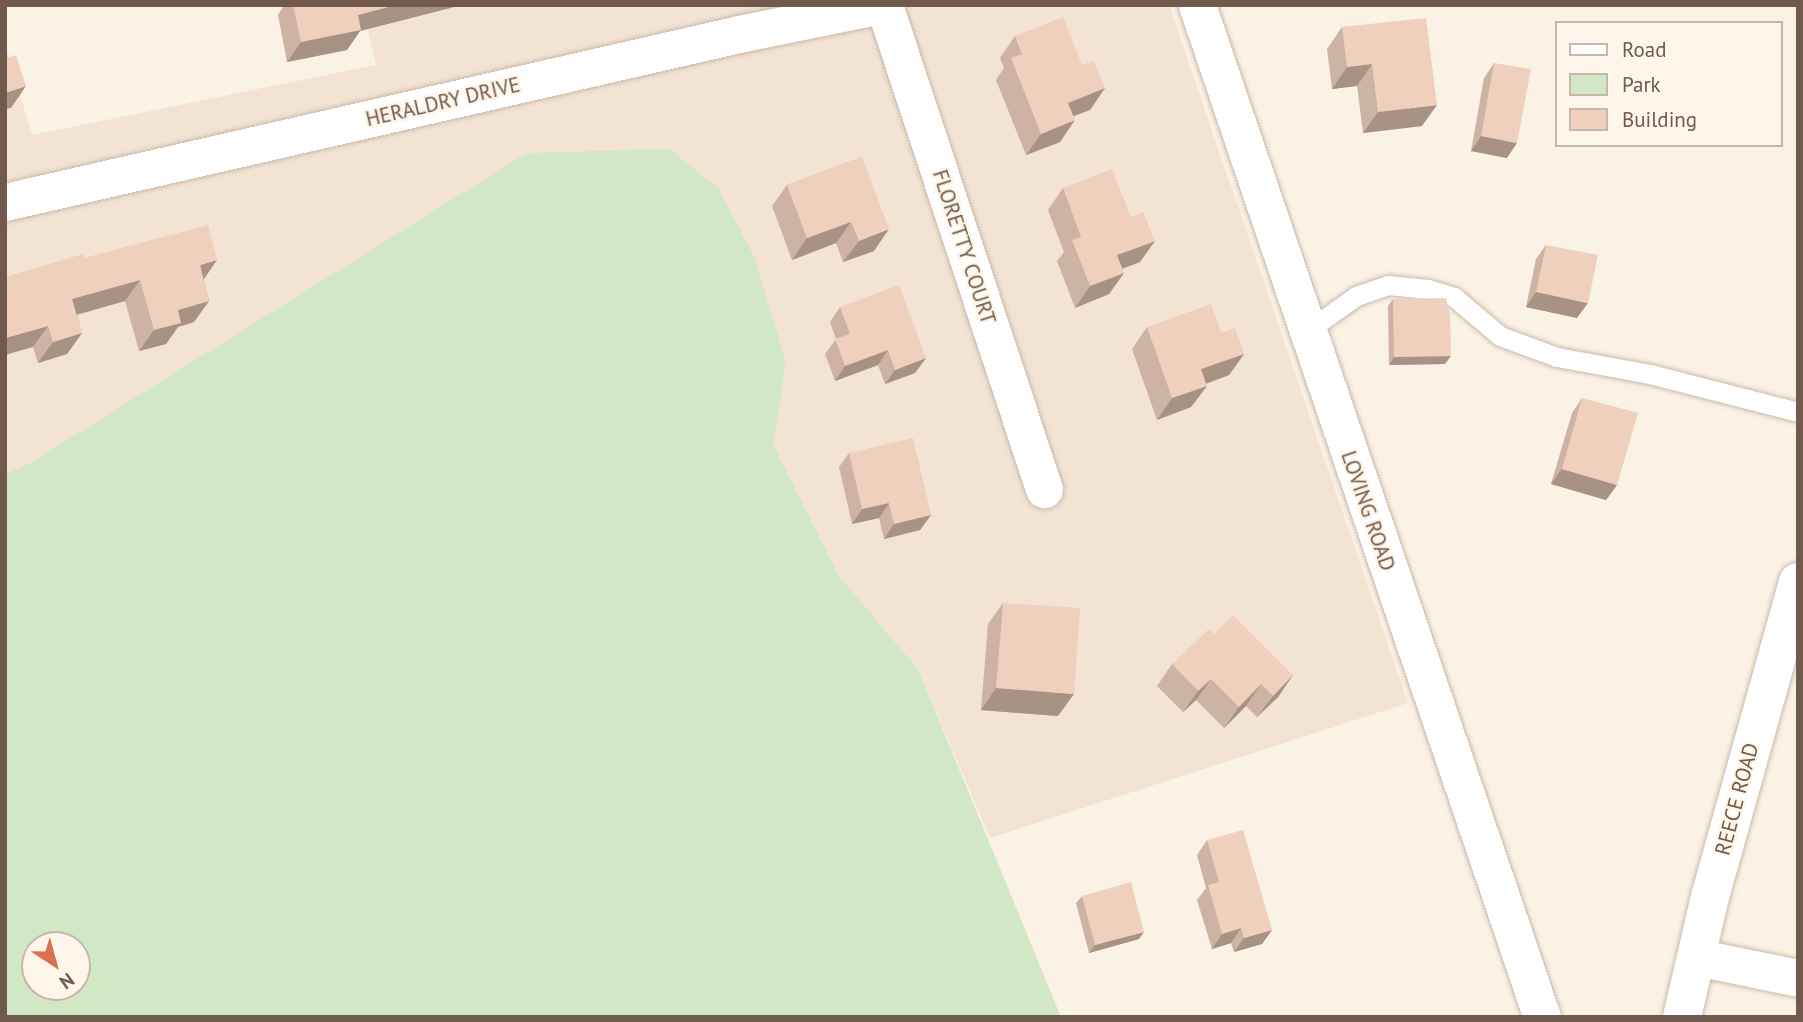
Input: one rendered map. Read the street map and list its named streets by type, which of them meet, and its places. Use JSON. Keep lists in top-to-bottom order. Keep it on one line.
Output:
{"streets":{"main road":["REECE ROAD"],"street":["HERALDRY DRIVE","FLORETTY COURT","LOVING ROAD"]},"crossings":[["HERALDRY DRIVE","FLORETTY COURT"]],"legend":["Road","Park","Building"],"north":"bottom right"}
